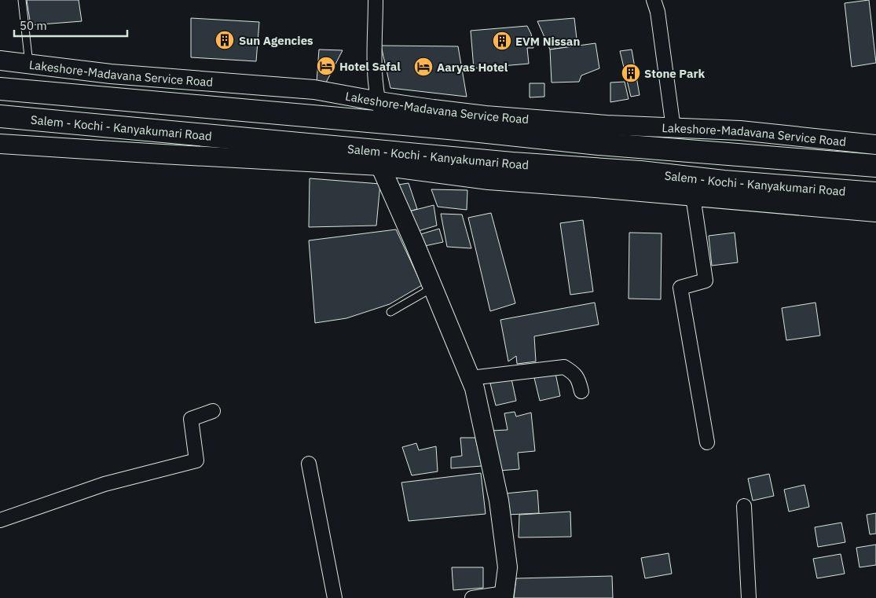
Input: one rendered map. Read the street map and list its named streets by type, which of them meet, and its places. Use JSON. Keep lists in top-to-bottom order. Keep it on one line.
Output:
{"streets":{"highway":["Salem - Kochi - Kanyakumari Road"],"street":["Lakeshore-Madavana Service Road"]},"places":{"building":["Sun Agencies","EVM Nissan","Stone Park"],"hotel":["Hotel Safal","Aaryas Hotel"]},"scale_bar":"50 m"}
